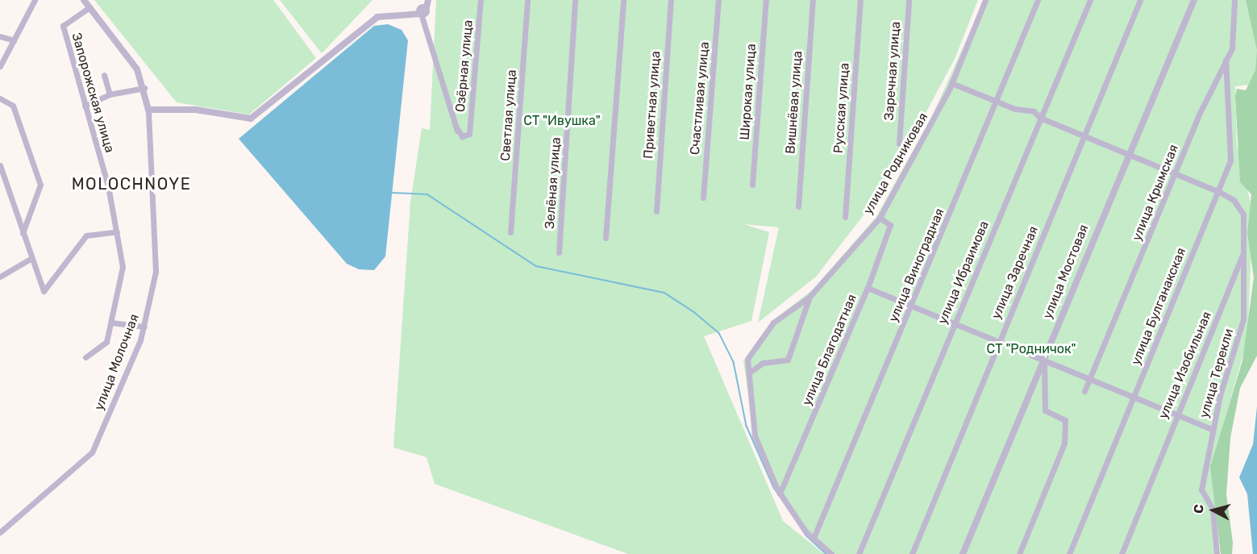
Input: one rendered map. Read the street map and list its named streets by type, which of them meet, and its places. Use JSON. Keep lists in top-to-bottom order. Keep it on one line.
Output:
{"streets":{"street":["Озёрная улица","Заречная улица","Широкая улица","Запорожская улица","Счастливая улица","Вишнёвая улица","Приветная улица","Русская улица","Светлая улица","улица Родниковая","Зелёная улица","улица Крымская","улица Виноградная","улица Мостовая","улица Ибраимова","улица Заречная","улица Булганакская","улица Благодатная","улица Молочная","улица Изобильная","улица Терекли"]},"crossings":[["Запорожская улица","улица Молочная"],["улица Родниковая","улица Виноградная"],["улица Родниковая","улица Благодатная"],["улица Родниковая","улица Изобильная"],["улица Крымская","улица Булганакская"],["улица Крымская","улица Изобильная"],["улица Виноградная","улица Изобильная"],["улица Мостовая","улица Изобильная"],["улица Ибраимова","улица Изобильная"],["улица Заречная","улица Изобильная"],["улица Булганакская","улица Изобильная"],["улица Изобильная","улица Терекли"]],"districts":["MOLOCHNOYE"],"parks":["СТ \"Ивушка\"","СТ \"Родничок\""],"north":"left"}
